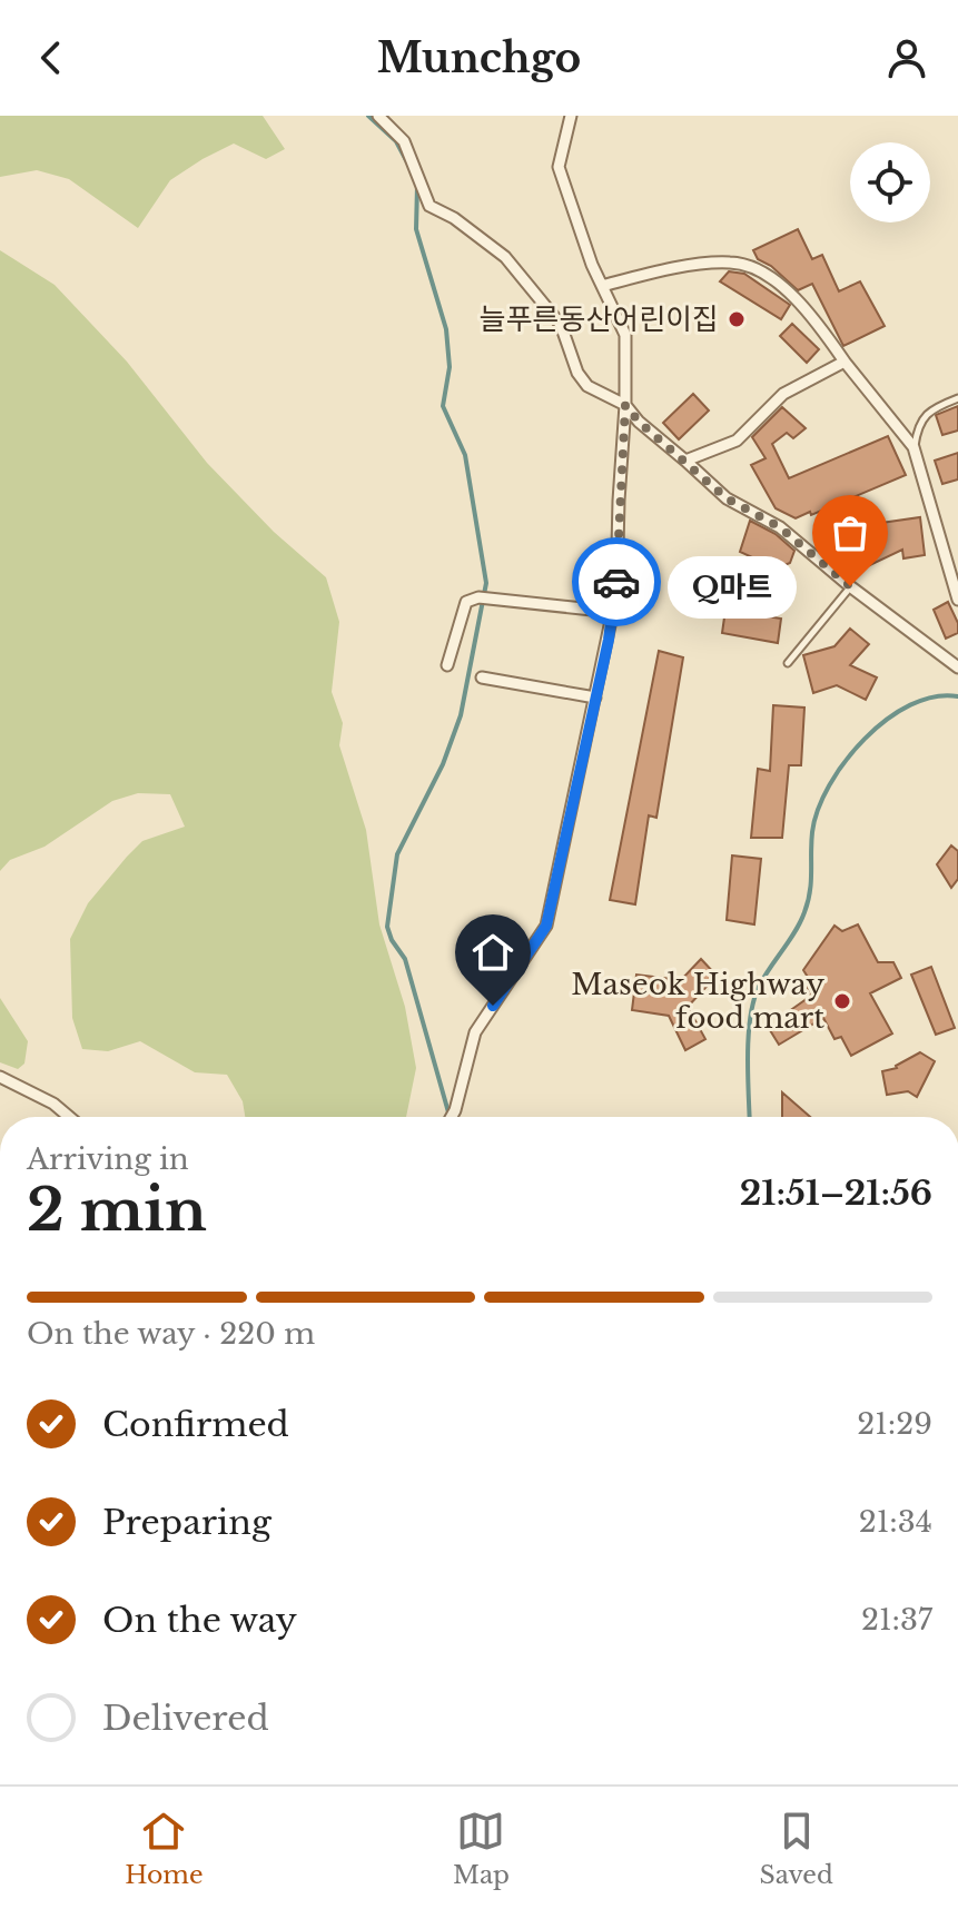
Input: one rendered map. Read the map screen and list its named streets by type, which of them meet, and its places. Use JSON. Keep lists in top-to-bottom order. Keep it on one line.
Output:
{"places":["늘푸른동산어린이집","Q마트","Maseok Highway food mart"],"page":{"header":"Munchgo","bubble":"Q마트","heading":["2 min","Arriving in","21:51–21:56"],"bar":"On the way · 220 m","list":[["Confirmed","21:29"],["Preparing","21:34"],["On the way","21:37"],"Delivered"],"tabs":["Home","Map","Saved"]}}
